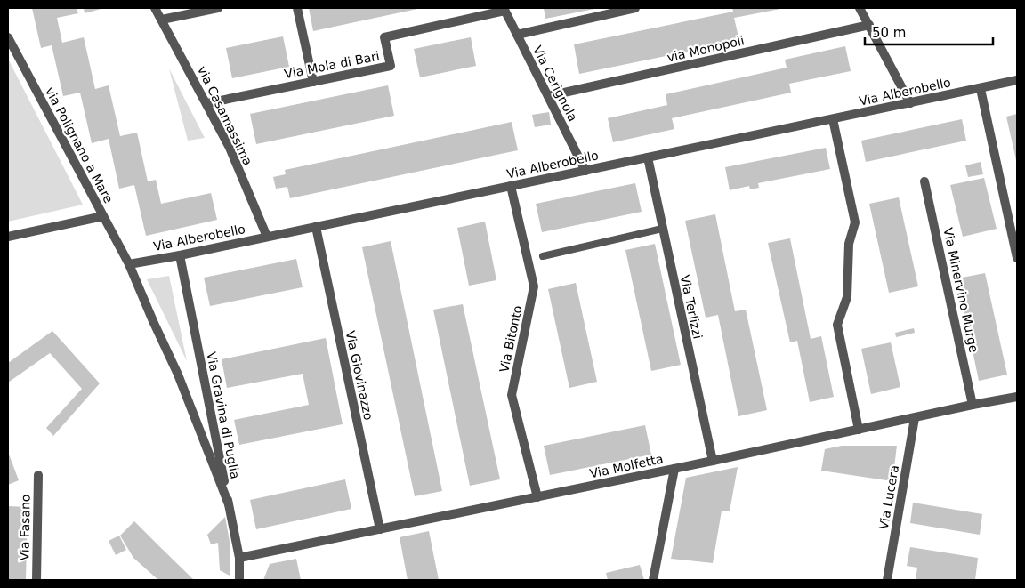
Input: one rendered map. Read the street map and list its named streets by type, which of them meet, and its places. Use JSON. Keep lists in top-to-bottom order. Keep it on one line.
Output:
{"streets":{"street":["via Monopoli","Via Mola di Bari","Via Cerignola","Via Alberobello","via Casamassima","via Polignano a Mare","Via Minervino Murge","Via Terlizzi","Via Bitonto","Via Giovinazzo","Via Gravina di Puglia","Via Molfetta","Via Lucera","Via Fasano"]},"crossings":[["via Monopoli","Via Cerignola"],["Via Mola di Bari","Via Cerignola"],["Via Mola di Bari","via Casamassima"],["Via Cerignola","Via Alberobello"],["Via Alberobello","via Casamassima"],["Via Alberobello","via Polignano a Mare"],["Via Alberobello","Via Terlizzi"],["Via Alberobello","Via Bitonto"],["Via Alberobello","Via Giovinazzo"],["Via Alberobello","Via Gravina di Puglia"],["via Polignano a Mare","Via Gravina di Puglia"],["Via Minervino Murge","Via Molfetta"],["Via Terlizzi","Via Molfetta"],["Via Bitonto","Via Molfetta"],["Via Giovinazzo","Via Molfetta"],["Via Gravina di Puglia","Via Molfetta"],["Via Molfetta","Via Lucera"]],"scale_bar":"50 m"}
